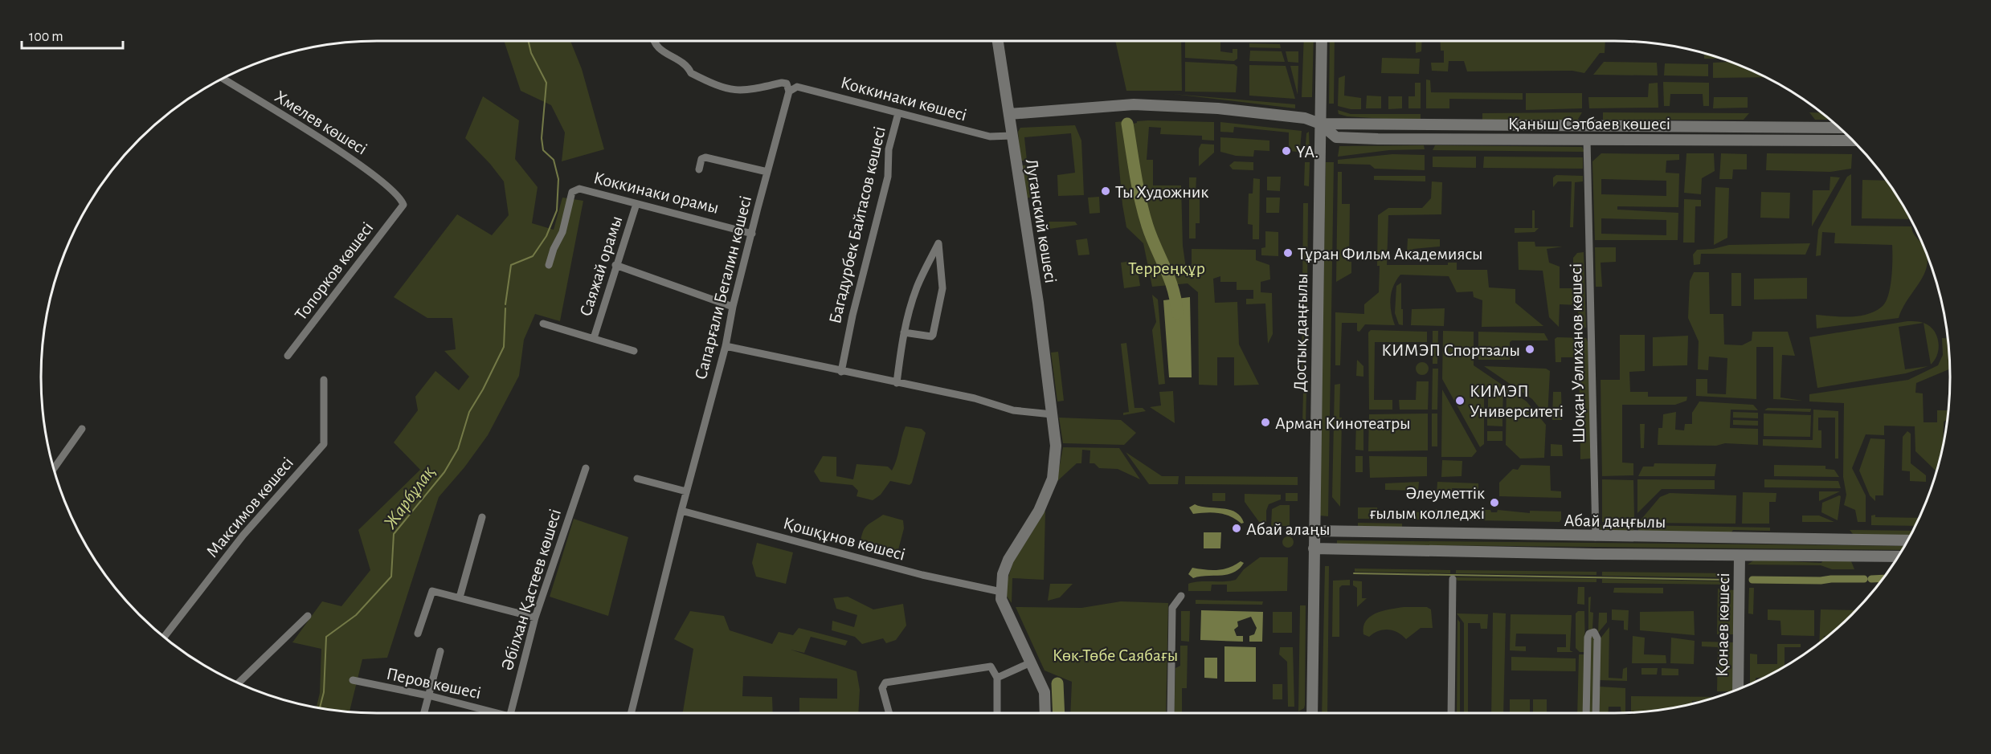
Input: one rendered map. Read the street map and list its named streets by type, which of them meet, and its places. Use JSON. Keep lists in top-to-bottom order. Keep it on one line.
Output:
{"streets":{"main road":["Қаныш Сәтбаев көшесі","Луганский көшесі","Достық даңғылы","Абай даңғылы","Қонаев көшесі"],"street":["Коккинаки көшесі","Хмелев көшесі","Коккинаки орамы","Багадурбек Байтасов көшесі","Саяжай орамы","Топорков көшесі","Сапарғали Бегалин көшесі","Шоқан Уәлиханов көшесі","Максимов көшесі","Қошқұнов көшесі","Әбілхан Қастеев көшесі","Перов көшесі"]},"crossings":[["Коккинаки көшесі","Луганский көшесі"],["Коккинаки көшесі","Багадурбек Байтасов көшесі"],["Коккинаки көшесі","Сапарғали Бегалин көшесі"],["Хмелев көшесі","Топорков көшесі"],["Қаныш Сәтбаев көшесі","Луганский көшесі"],["Қаныш Сәтбаев көшесі","Достық даңғылы"],["Қаныш Сәтбаев көшесі","Шоқан Уәлиханов көшесі"],["Коккинаки орамы","Саяжай орамы"],["Коккинаки орамы","Сапарғали Бегалин көшесі"],["Луганский көшесі","Қошқұнов көшесі"],["Сапарғали Бегалин көшесі","Қошқұнов көшесі"],["Достық даңғылы","Абай даңғылы"],["Шоқан Уәлиханов көшесі","Абай даңғылы"],["Абай даңғылы","Қонаев көшесі"]],"water":["Жарбұлақ"],"parks":["Терреңқұр","Көк-Төбе Саябағы"],"places":["YA.","Ты Художник","Тұран Фильм Академиясы","КИМЭП Спортзалы","КИМЭП Университеті","Арман Кинотеатры","Әлеуметтік ғылым колледжі","Абай алаңы"],"scale_bar":"100 m"}
